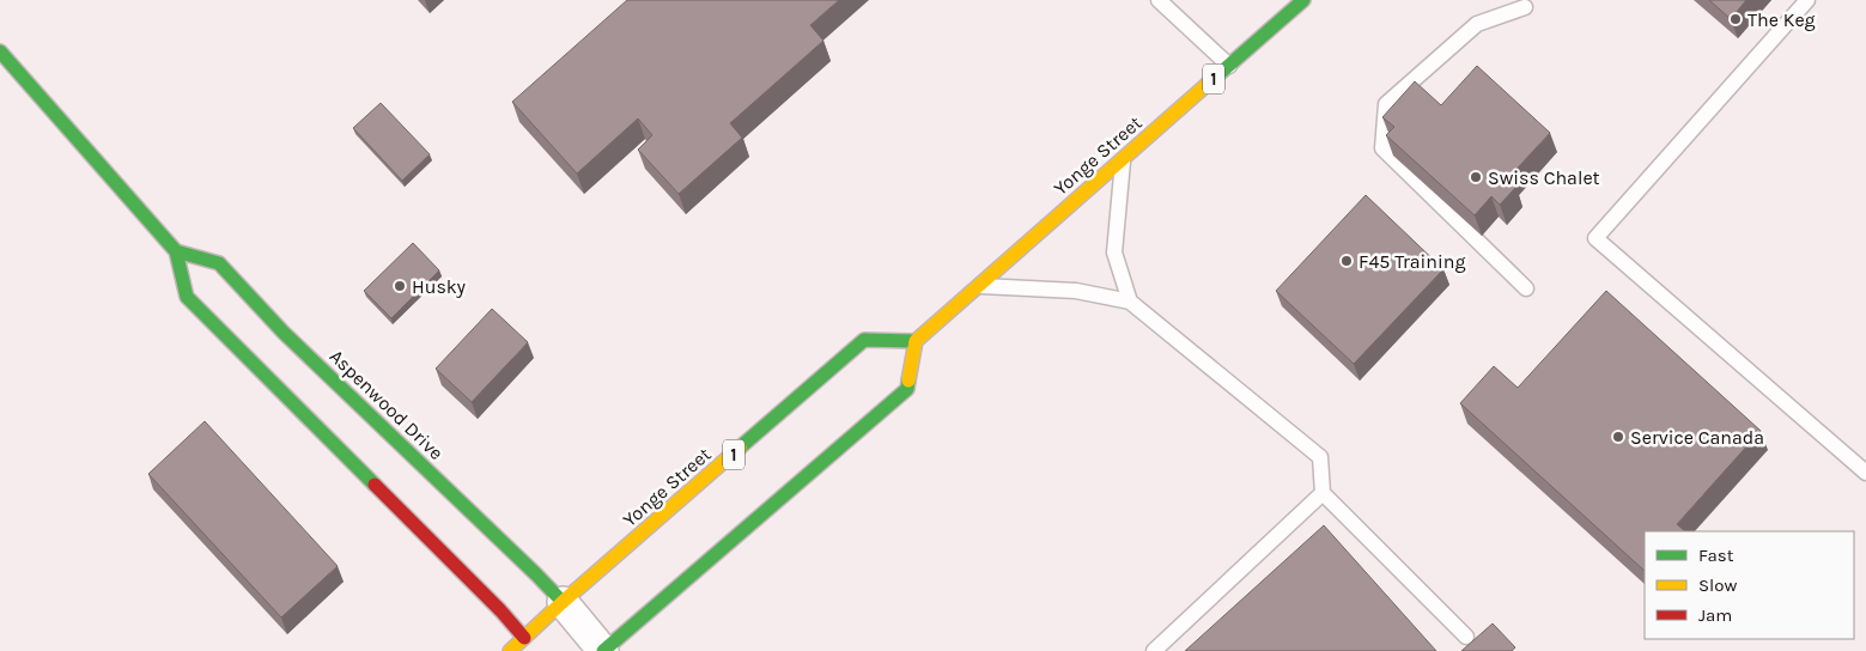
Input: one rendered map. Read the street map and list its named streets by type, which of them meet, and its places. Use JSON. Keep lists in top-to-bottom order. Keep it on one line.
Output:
{"streets":{"main road":["1","Yonge Street","Aspenwood Drive"]},"crossings":[["Yonge Street","Aspenwood Drive"]],"places":["The Keg","Swiss Chalet","F45 Training","Husky","Service Canada"],"legend":["Fast","Slow","Jam"]}
